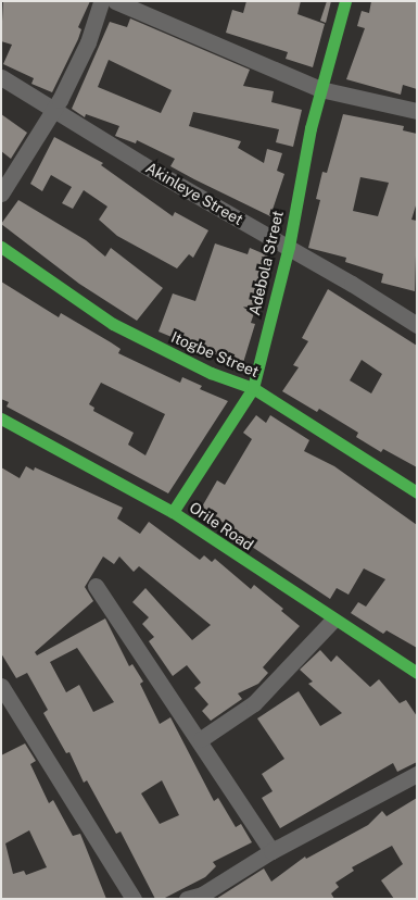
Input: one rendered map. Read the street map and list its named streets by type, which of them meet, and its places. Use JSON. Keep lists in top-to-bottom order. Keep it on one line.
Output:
{"streets":{"street":["Akinleye Street","Adebola Street","Itogbe Street","Orile Road"]},"crossings":[["Akinleye Street","Adebola Street"],["Adebola Street","Itogbe Street"],["Adebola Street","Orile Road"]]}
